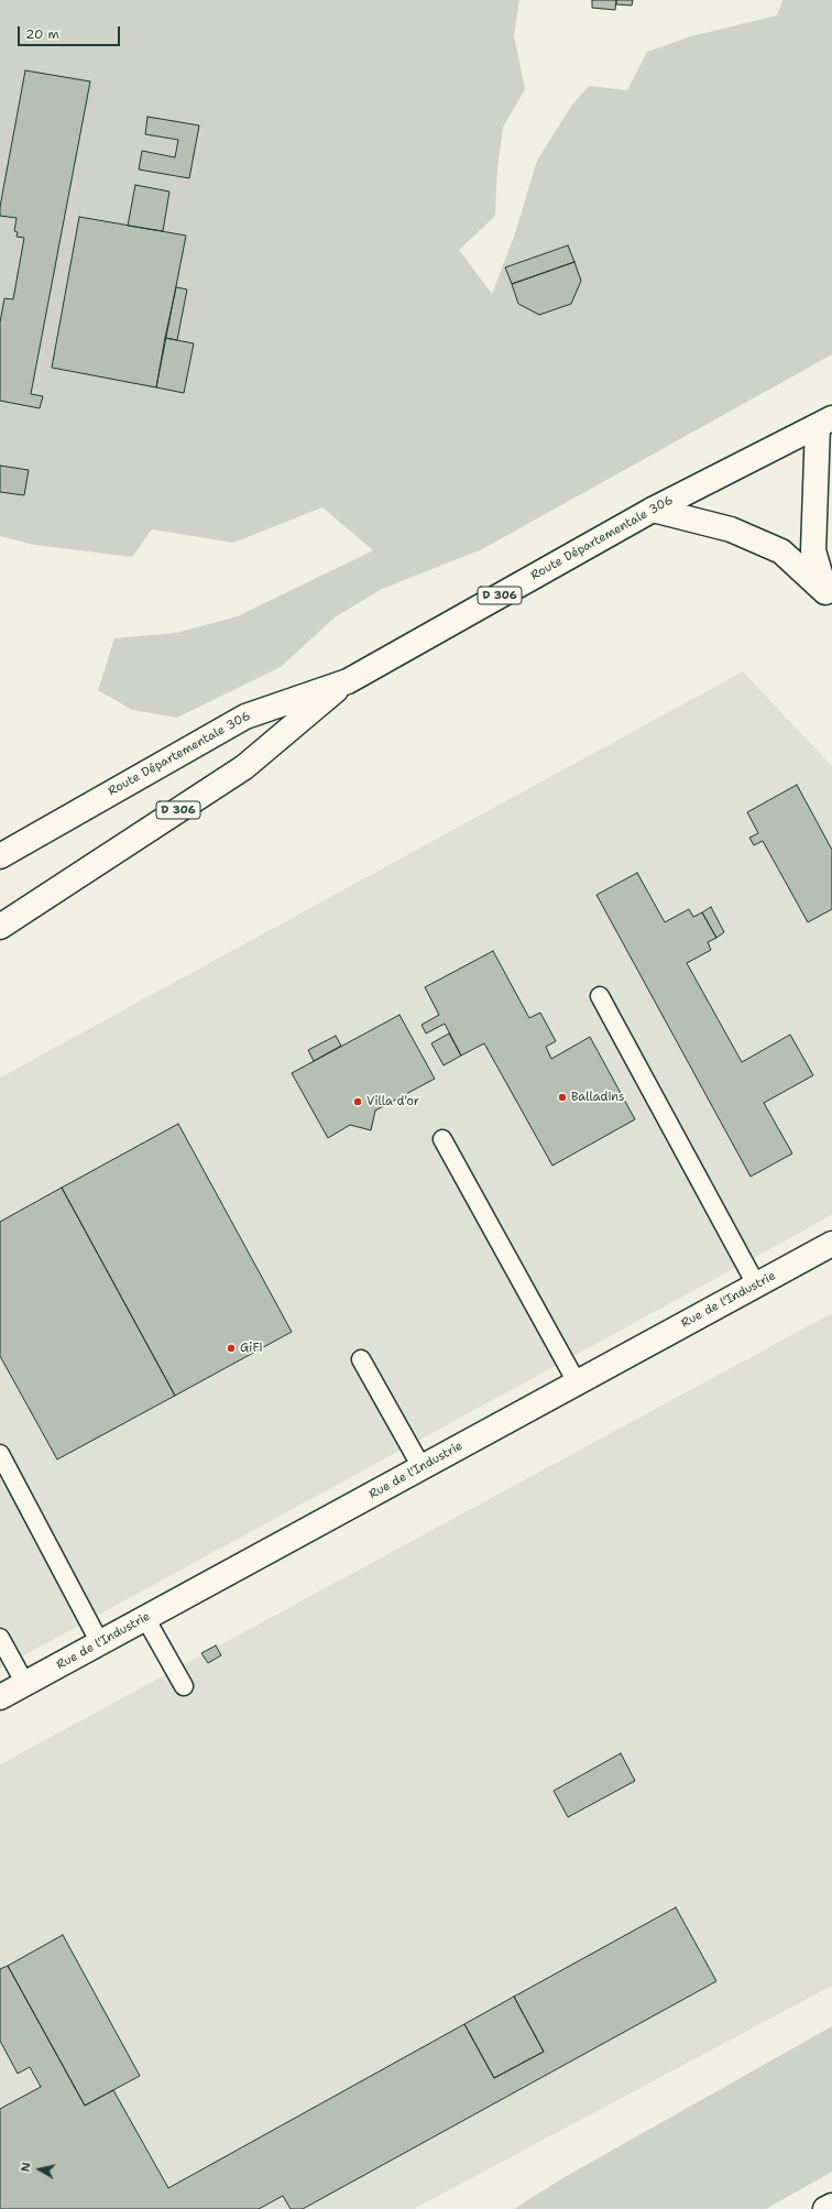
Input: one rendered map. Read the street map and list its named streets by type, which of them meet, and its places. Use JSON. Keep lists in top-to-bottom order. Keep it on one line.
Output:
{"streets":{"street":["Route Départementale 306","D 306","Rue de l'Industrie"]},"crossings":[["Route Départementale 306","D 306"]],"places":["Balladins","Villa d'or","GiFi"],"scale_bar":"20 m","north":"left"}
